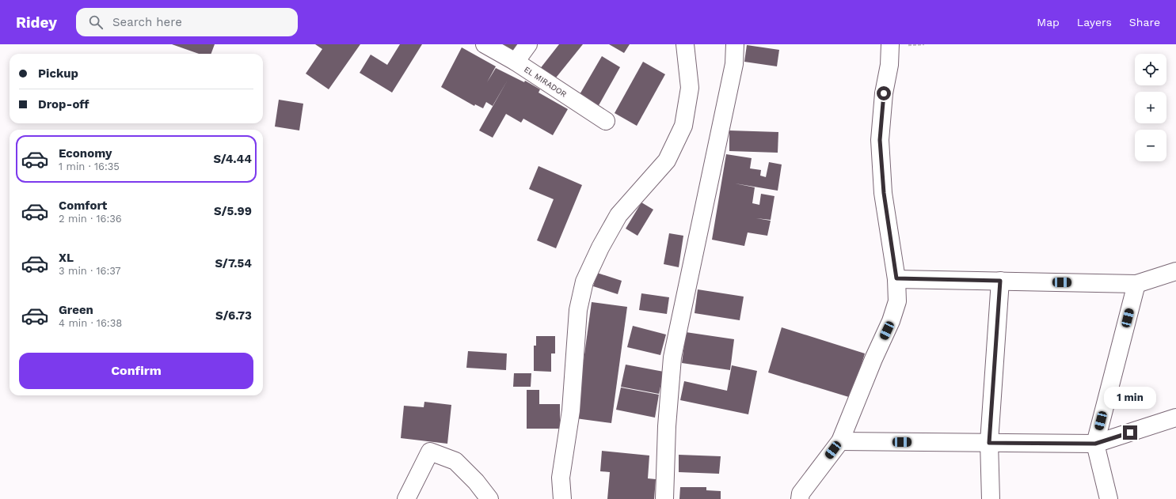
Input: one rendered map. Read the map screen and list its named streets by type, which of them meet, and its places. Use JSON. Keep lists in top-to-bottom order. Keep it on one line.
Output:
{"streets":{"street":["EL MIRADOR"]},"page":{"header":"Ridey","search":"Search here","nav":["Map","Layers","Share"],"map_buttons":["+","−"],"banner":["Pickup","Drop-off"],"list":[{"name":"Economy","note":"1 min · 16:35","value":"S/4.44"},{"name":"Comfort","note":"2 min · 16:36","value":"S/5.99"},{"name":"XL","note":"3 min · 16:37","value":"S/7.54"},{"name":"Green","note":"4 min · 16:38","value":"S/6.73"}],"buttons":"Confirm","bubble":"1 min"}}
